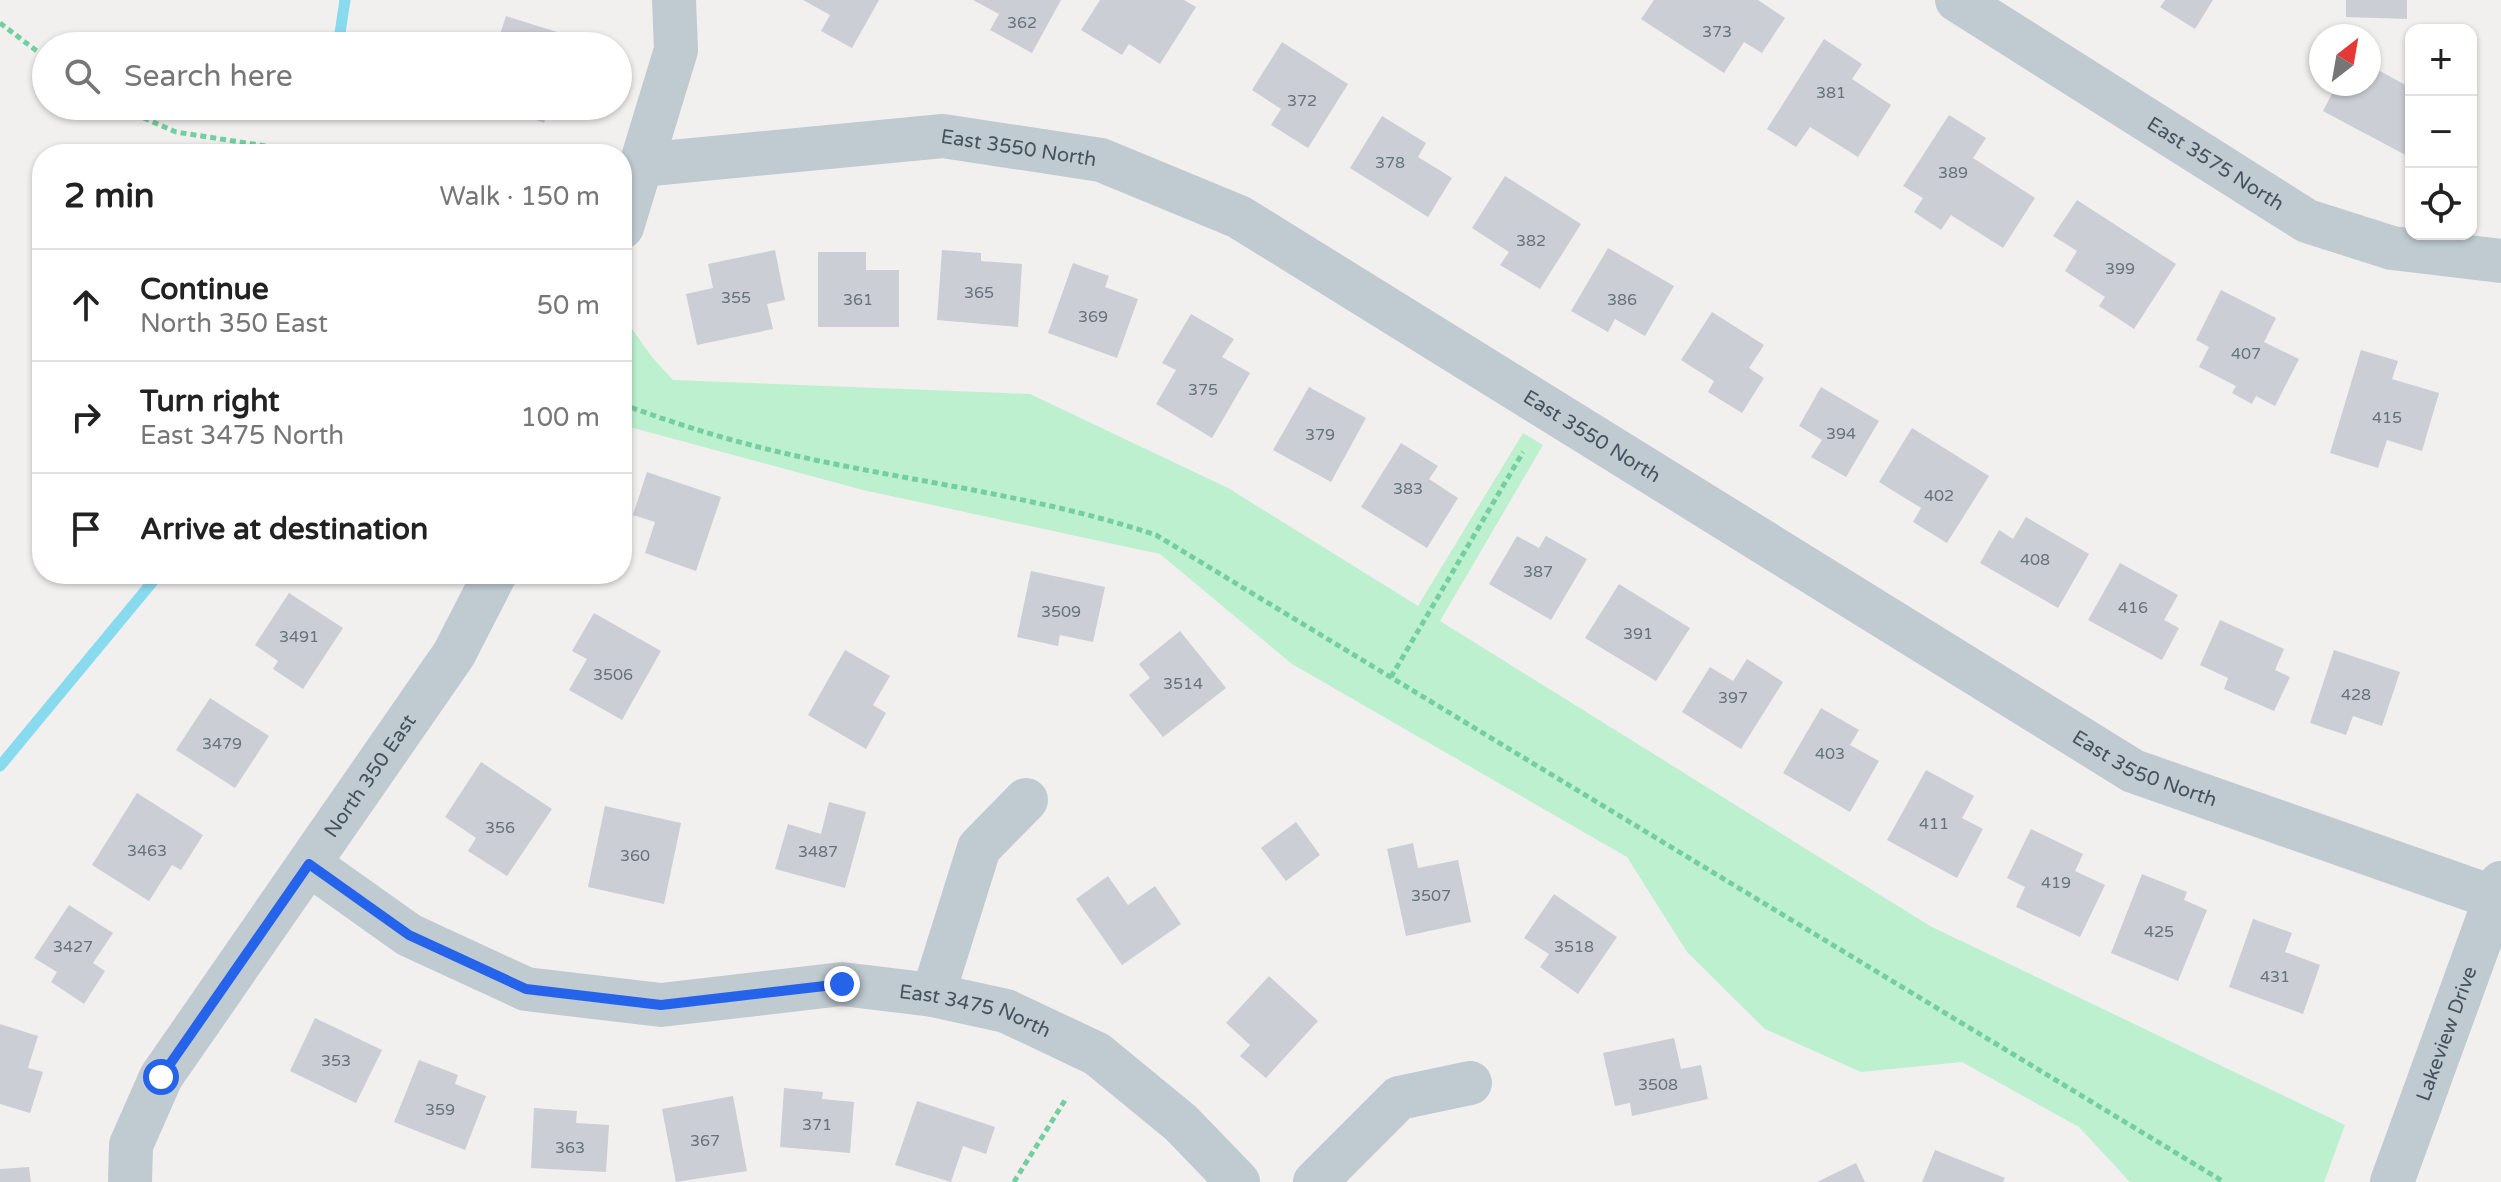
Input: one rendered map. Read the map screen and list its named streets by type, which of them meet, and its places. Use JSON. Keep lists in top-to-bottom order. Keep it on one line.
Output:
{"streets":{"street":["East 3550 North","East 3575 North","North 350 East","East 3475 North","Lakeview Drive"]},"crossings":[["East 3550 North","Lakeview Drive"],["North 350 East","East 3475 North"]],"house_numbers":["362","373","381","372","378","389","382","399","365","355","361","386","369","407","375","415","394","379","383","402","408","387","416","3509","391","3491","3506","3514","428","397","3479","403","411","356","3463","3487","360","419","3507","425","3427","3518","431","353","3508","359","371","367","363"],"north":"top right","page":{"map_buttons":["+","−"],"search":"Search here","heading":["2 min","Walk · 150 m"],"list":[["Continue","North 350 East","50 m"],["Turn right","East 3475 North","100 m"],"Arrive at destination"]}}
